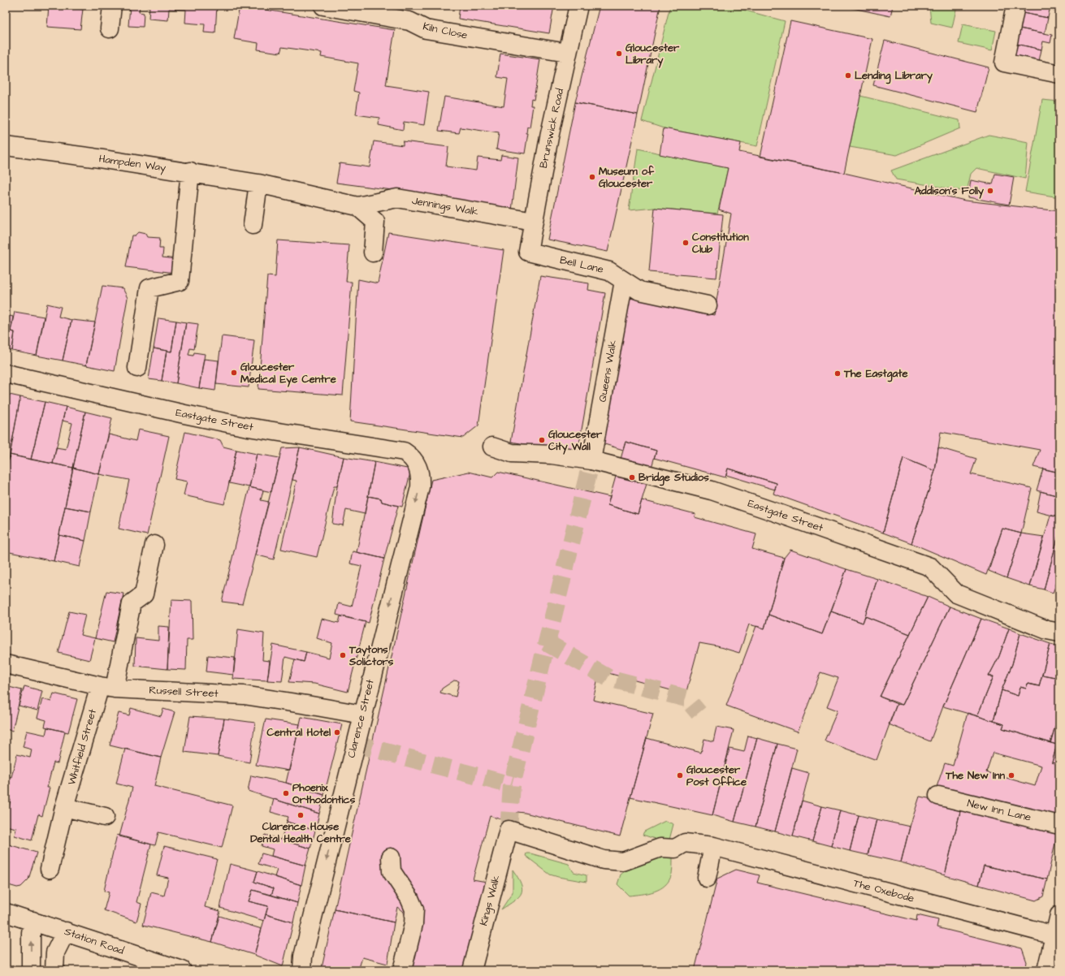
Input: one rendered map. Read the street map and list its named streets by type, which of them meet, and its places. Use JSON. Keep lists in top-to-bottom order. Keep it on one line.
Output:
{"streets":{"street":["Kiln Close","Brunswick Road","Hampden Way","Jennings Walk","Bell Lane","Queens Walk","Eastgate Street","Russell Street","Clarence Street","Whitfield Street","New Inn Lane","The Oxebode","Kings Walk","Station Road"]},"crossings":[["Kiln Close","Brunswick Road"],["Brunswick Road","Jennings Walk"],["Brunswick Road","Bell Lane"],["Hampden Way","Jennings Walk"],["Bell Lane","Queens Walk"],["Queens Walk","Eastgate Street"],["Eastgate Street","Clarence Street"],["Russell Street","Clarence Street"],["Russell Street","Whitfield Street"],["The Oxebode","Kings Walk"]],"one_way":["Clarence Street"],"places":["Gloucester Library","Lending Library","Museum of Gloucester","Addison's Folly","Constitution Club","Gloucester Medical Eye Centre","The Eastgate","Gloucester City Wall","Bridge Studios","Taytons Solictors","Central Hotel","Gloucester Post Office","The New Inn","Phoenix Orthodontics","Clarence House Dental Health Centre"]}
